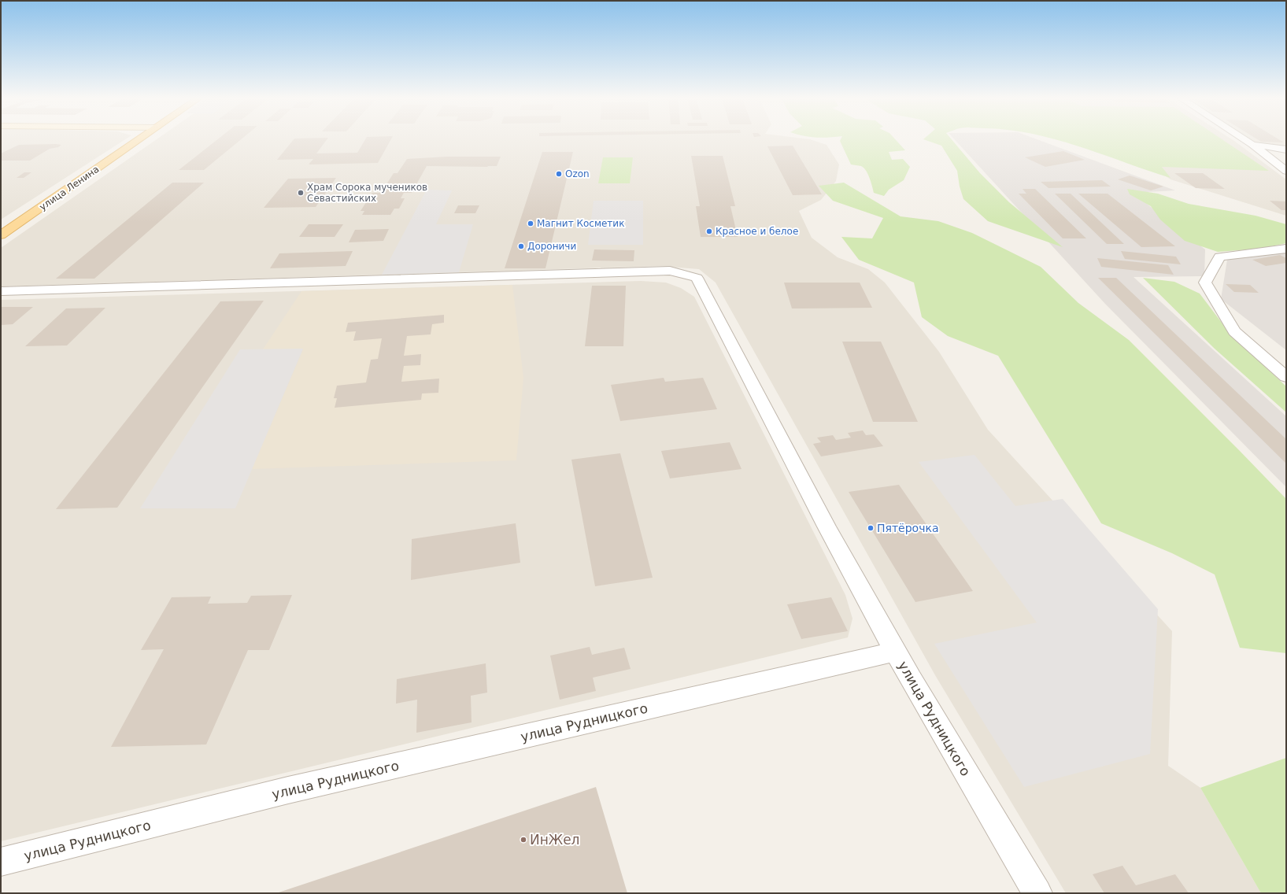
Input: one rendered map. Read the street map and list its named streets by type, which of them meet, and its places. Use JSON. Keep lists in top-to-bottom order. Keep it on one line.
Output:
{"streets":{"main road":["улица Ленина"],"street":["улица Рудницкого"]},"places":["Ozon","Храм Сорока мучеников Севастийских","Магнит Косметик","Красное и белое","Дороничи","Пятёрочка","ИнЖел"]}
